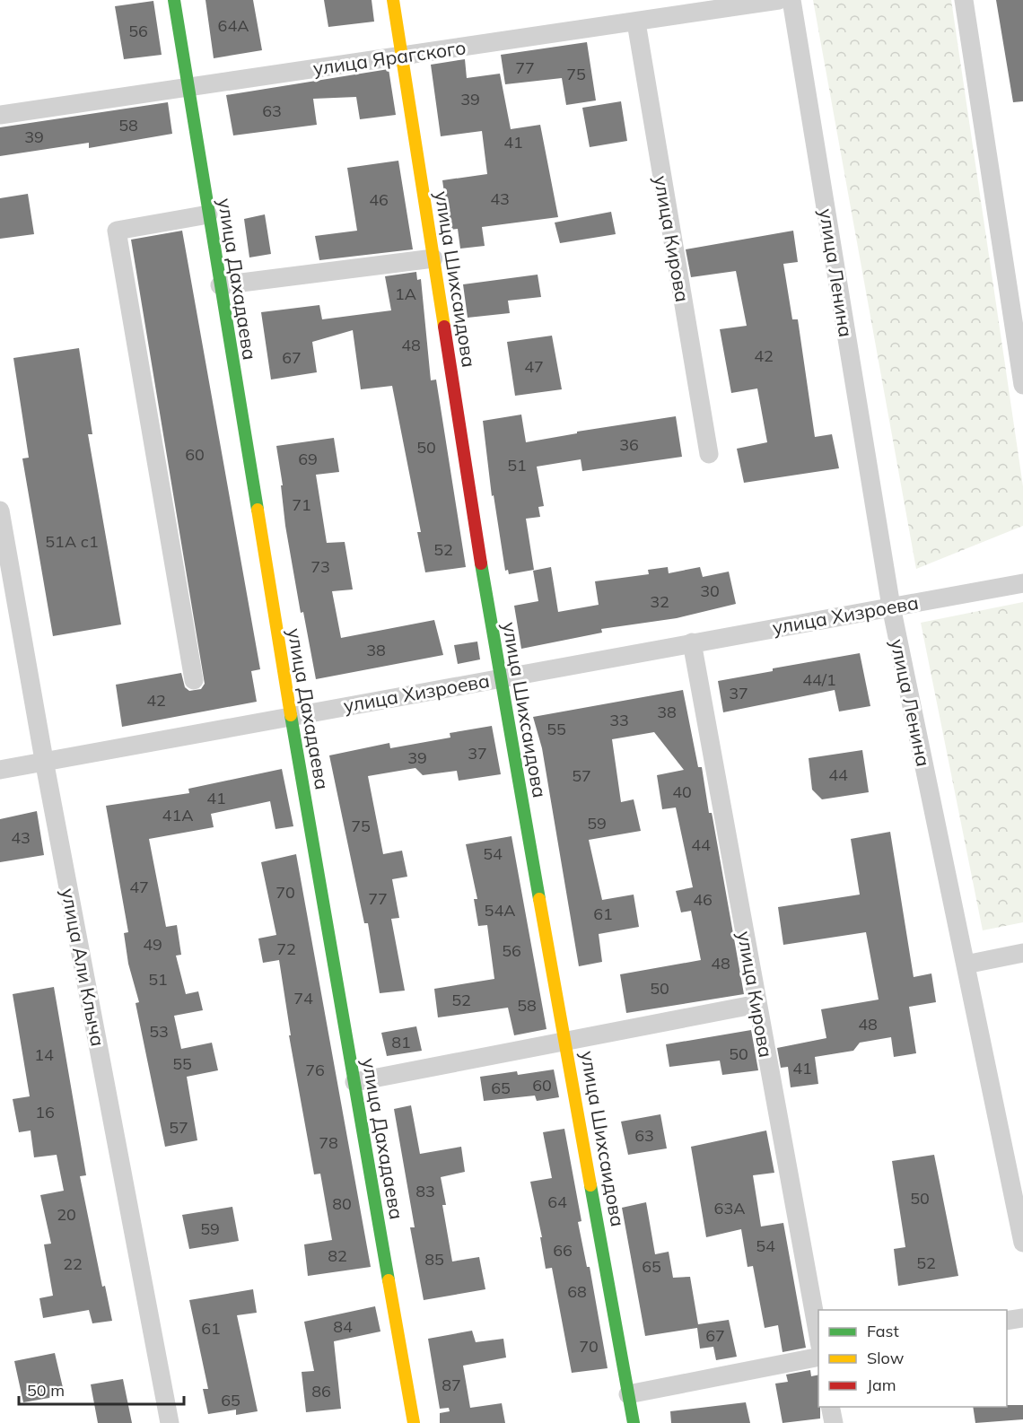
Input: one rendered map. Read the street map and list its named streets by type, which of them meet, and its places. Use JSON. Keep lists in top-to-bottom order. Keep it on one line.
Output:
{"streets":{"street":["улица Ярагского","улица Кирова","улица Ленина","улица Дахадаева","улица Шихсаидова","улица Хизроева","улица Али Клыча"]},"crossings":[["улица Ярагского","улица Кирова"],["улица Ярагского","улица Дахадаева"],["улица Ярагского","улица Шихсаидова"],["улица Кирова","улица Хизроева"],["улица Ленина","улица Хизроева"],["улица Дахадаева","улица Хизроева"],["улица Шихсаидова","улица Хизроева"],["улица Хизроева","улица Али Клыча"]],"house_numbers":["64А","56","77","75","39","63","58","39","41","43","46","1А","48","42","67","47","36","50","60","69","51","71","51А с1","52","73","30","32","38","44/1","37","42","38","33","55","37","39","44","57","40","41","41А","59","75","43","44","54","47","70","77","46","54А","61","49","72","56","48","51","50","74","52","58","48","53","81","50","14","55","41","76","60","65","16","57","63","78","83","50","64","80","63А","20","59","54","66","82","85","52","22","65","68","84","61","67","70","87","86","65"],"legend":["Fast","Slow","Jam"],"scale_bar":"50 m"}
